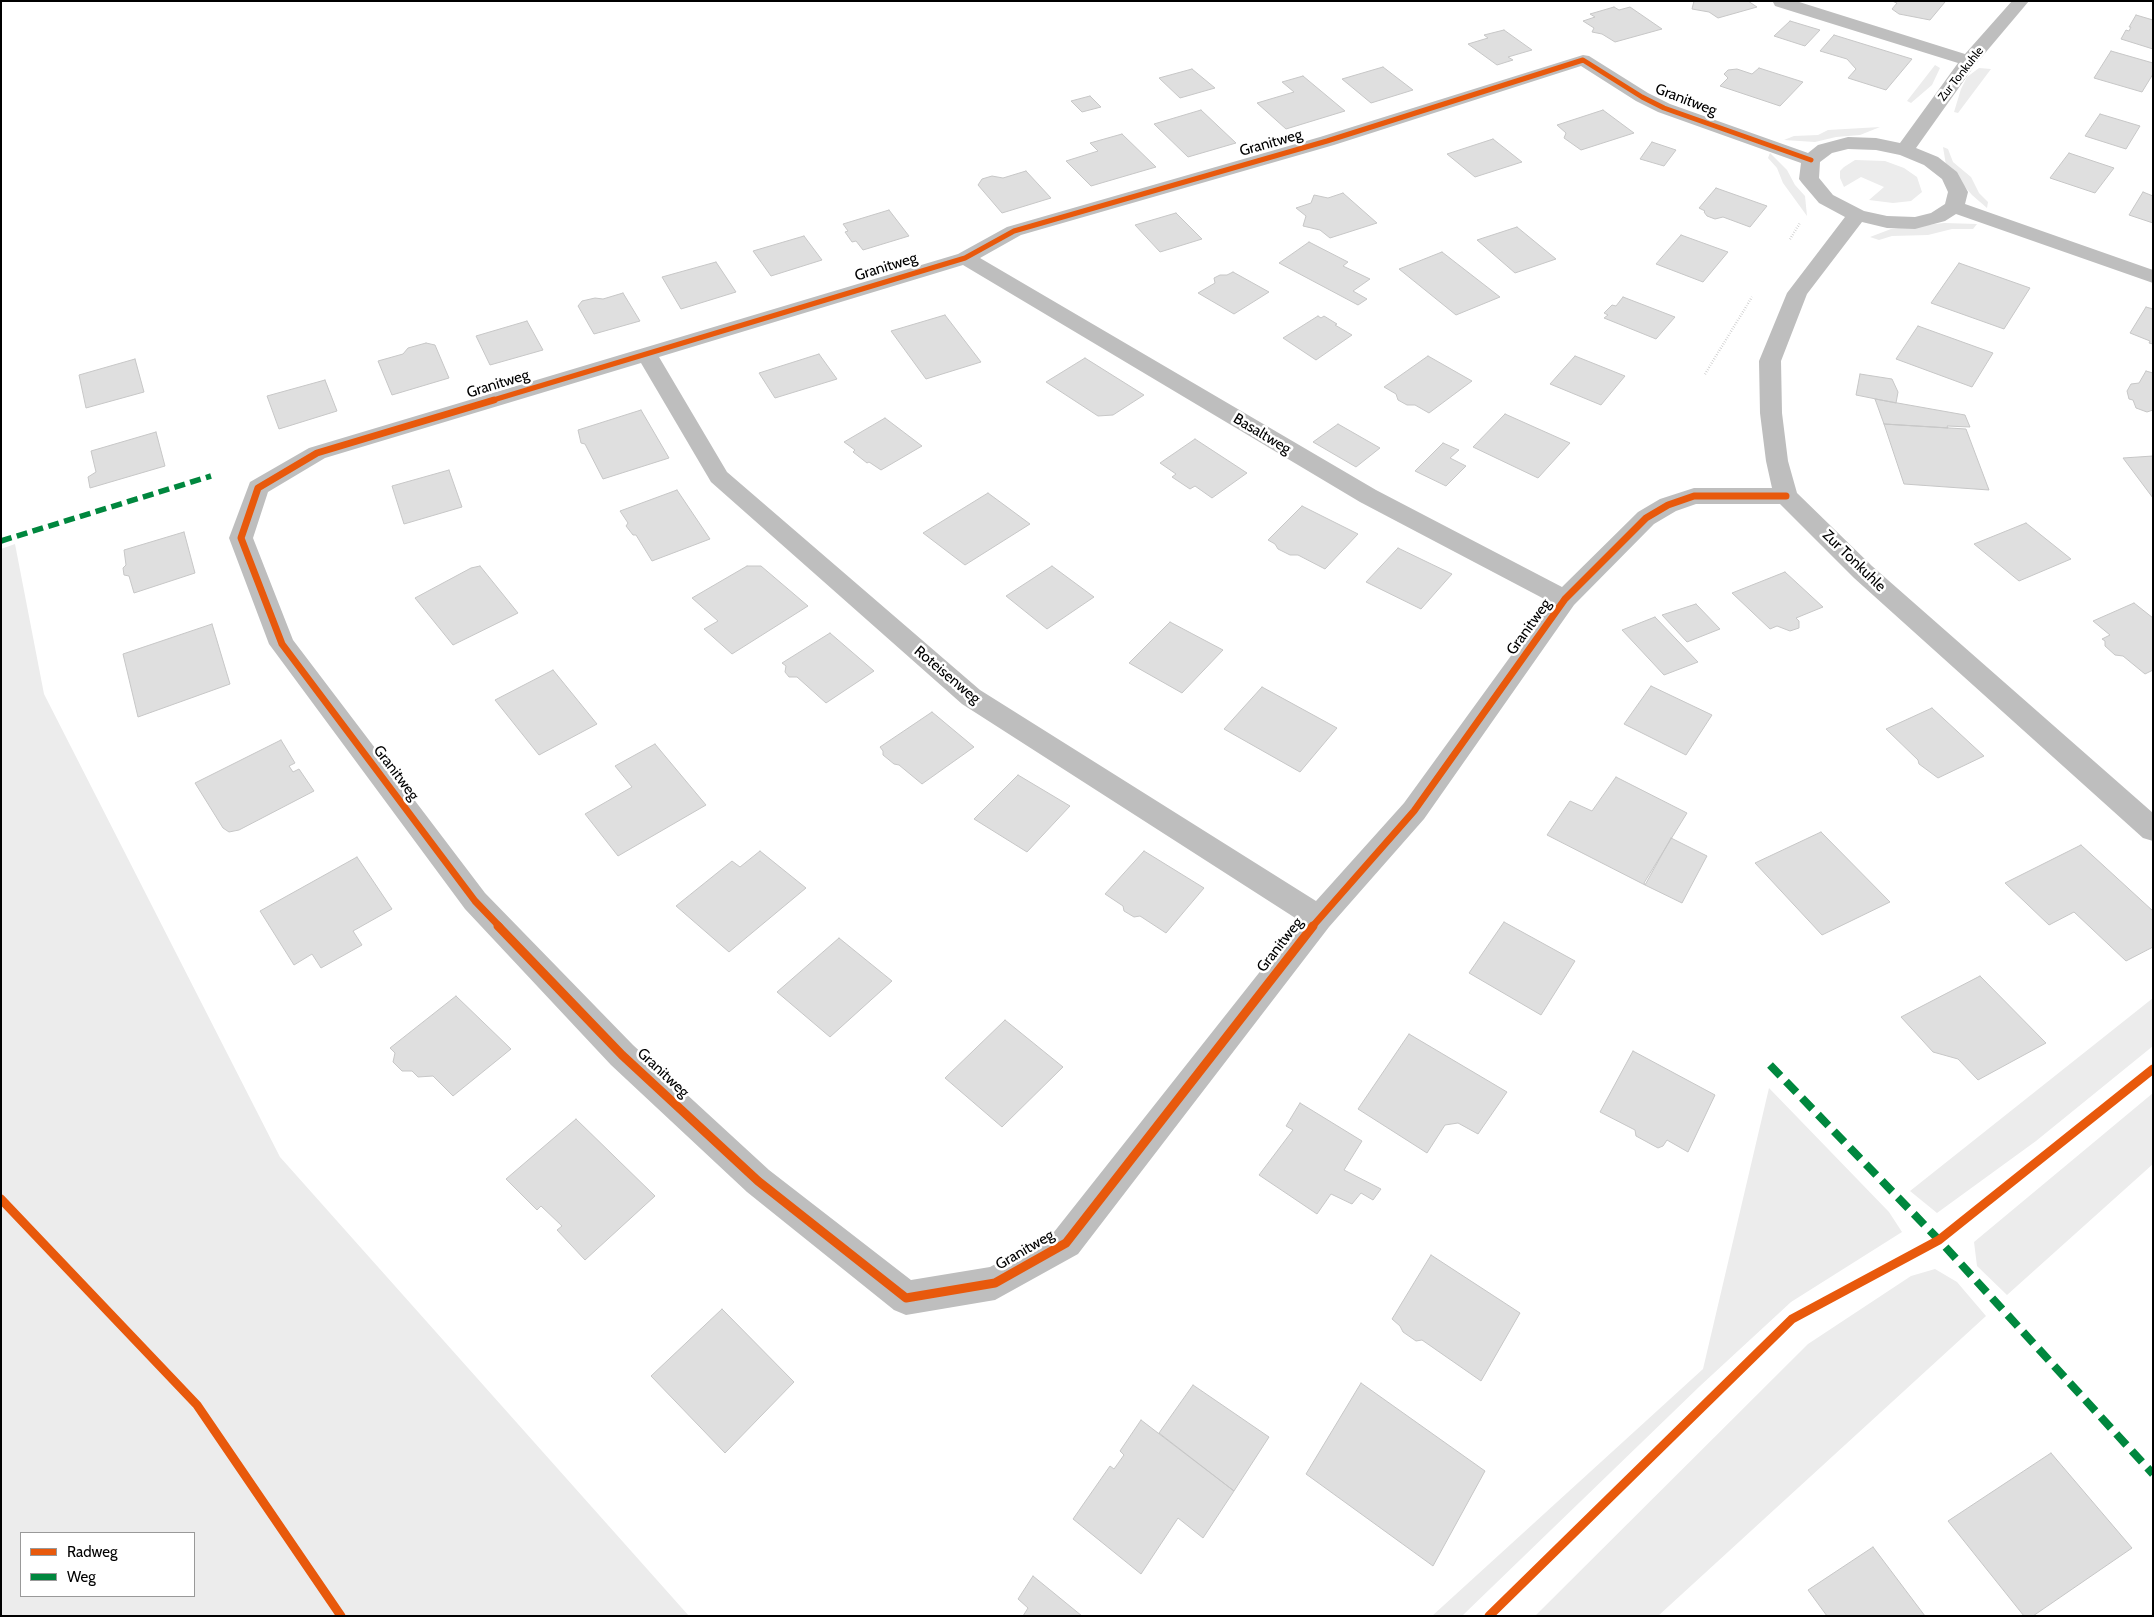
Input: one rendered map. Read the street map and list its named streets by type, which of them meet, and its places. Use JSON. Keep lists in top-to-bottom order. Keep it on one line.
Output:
{"streets":{"street":["Zur Tonkuhle","Granitweg","Basaltweg","Roteisenweg"]},"crossings":[["Zur Tonkuhle","Granitweg"],["Granitweg","Basaltweg"],["Granitweg","Roteisenweg"]],"legend":["Radweg","Weg"]}
